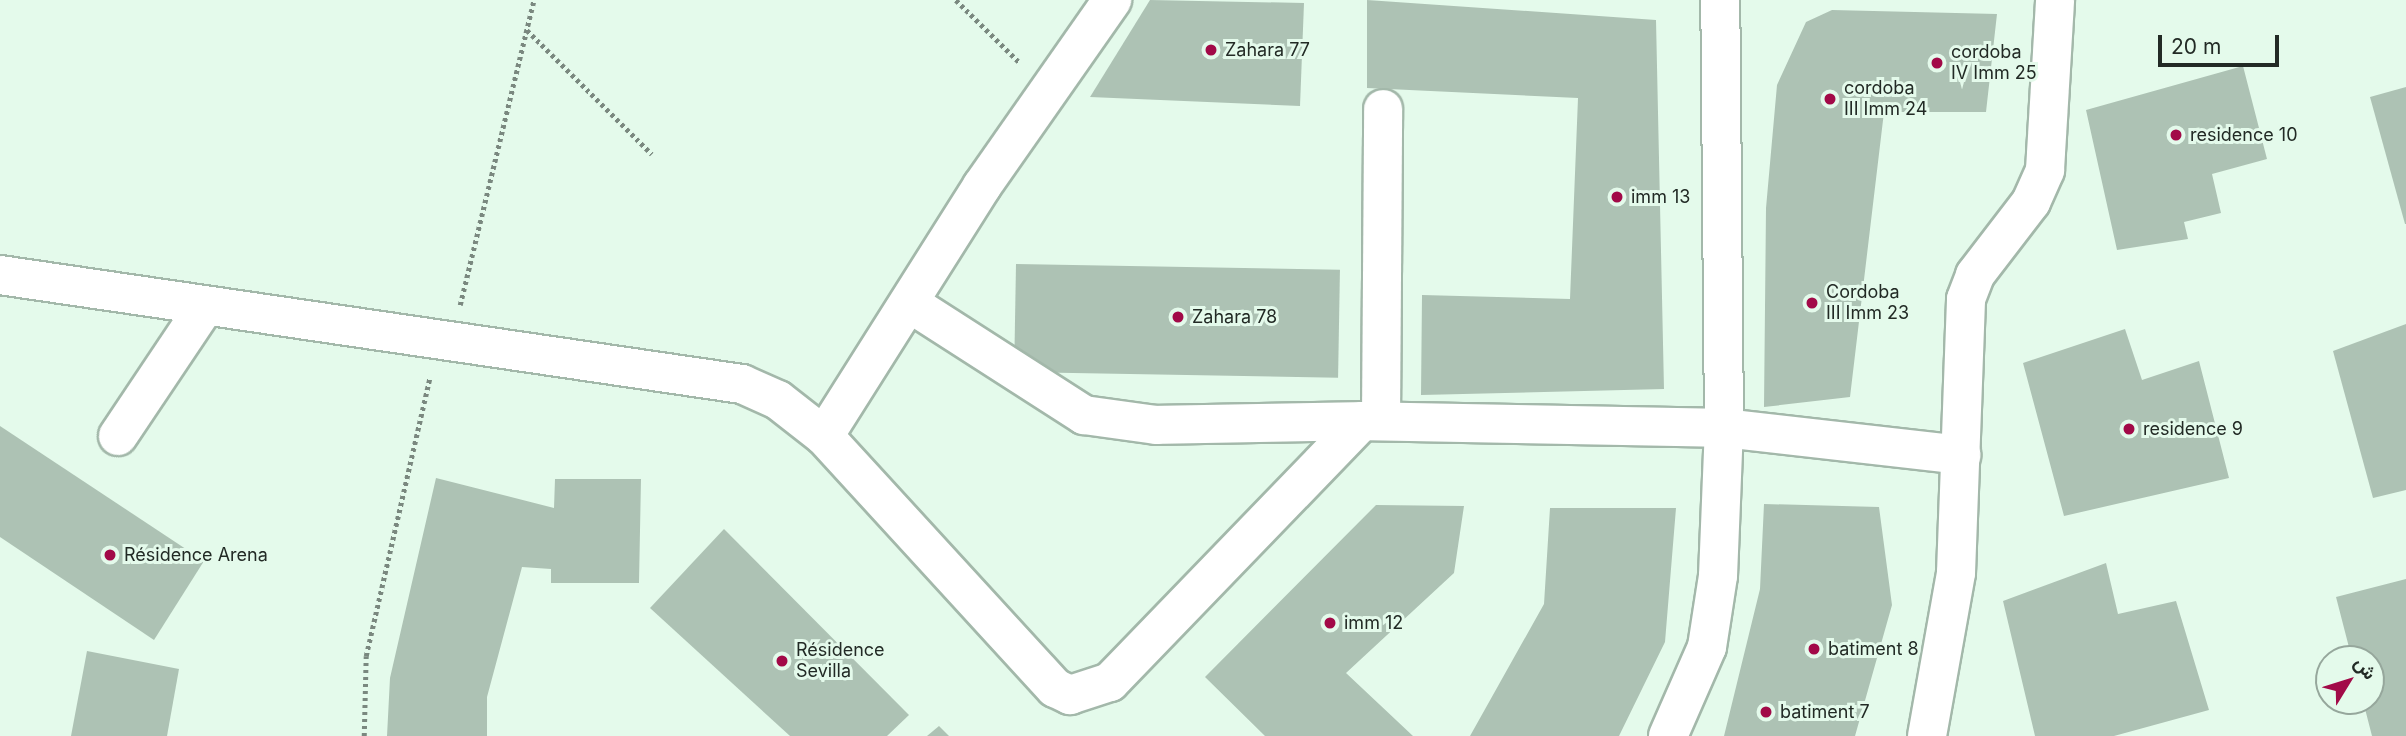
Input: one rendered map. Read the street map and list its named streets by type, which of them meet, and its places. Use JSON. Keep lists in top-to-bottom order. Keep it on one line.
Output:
{"places":["Zahara 77","cordoba IV Imm 25","cordoba III Imm 24","residence 10","imm 13","Cordoba III Imm 23","Zahara 78","residence 9","Résidence Arena","imm 12","batiment 8","Résidence Sevilla","batiment 7"],"scale_bar":"20 m","north":"top right"}
